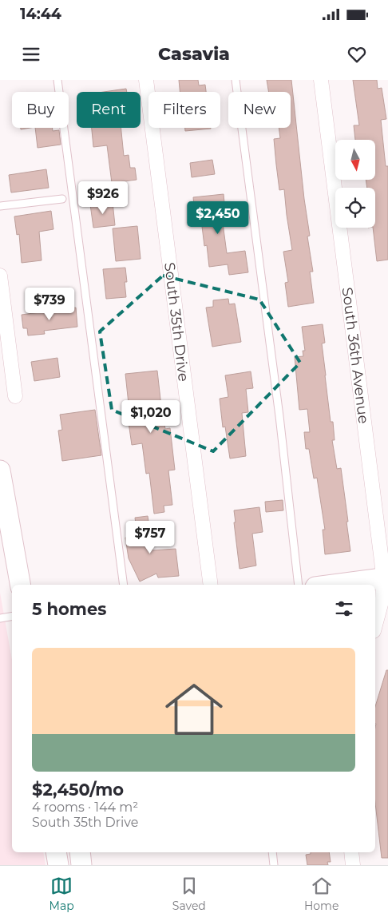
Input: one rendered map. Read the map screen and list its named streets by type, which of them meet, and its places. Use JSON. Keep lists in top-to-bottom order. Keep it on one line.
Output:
{"streets":{"street":["South 35th Drive","South 36th Avenue"]},"north":"bottom","page":{"status":"14:44","header":"Casavia","chip":["Buy","Rent","Filters","New"],"price":["$926","$2,450","$739","$1,020","$757"],"heading":"5 homes","list":[{"name":"$2,450/mo","note":"4 rooms · 144 m² · South 35th Drive"}],"tabs":["Map","Saved","Home"]}}
